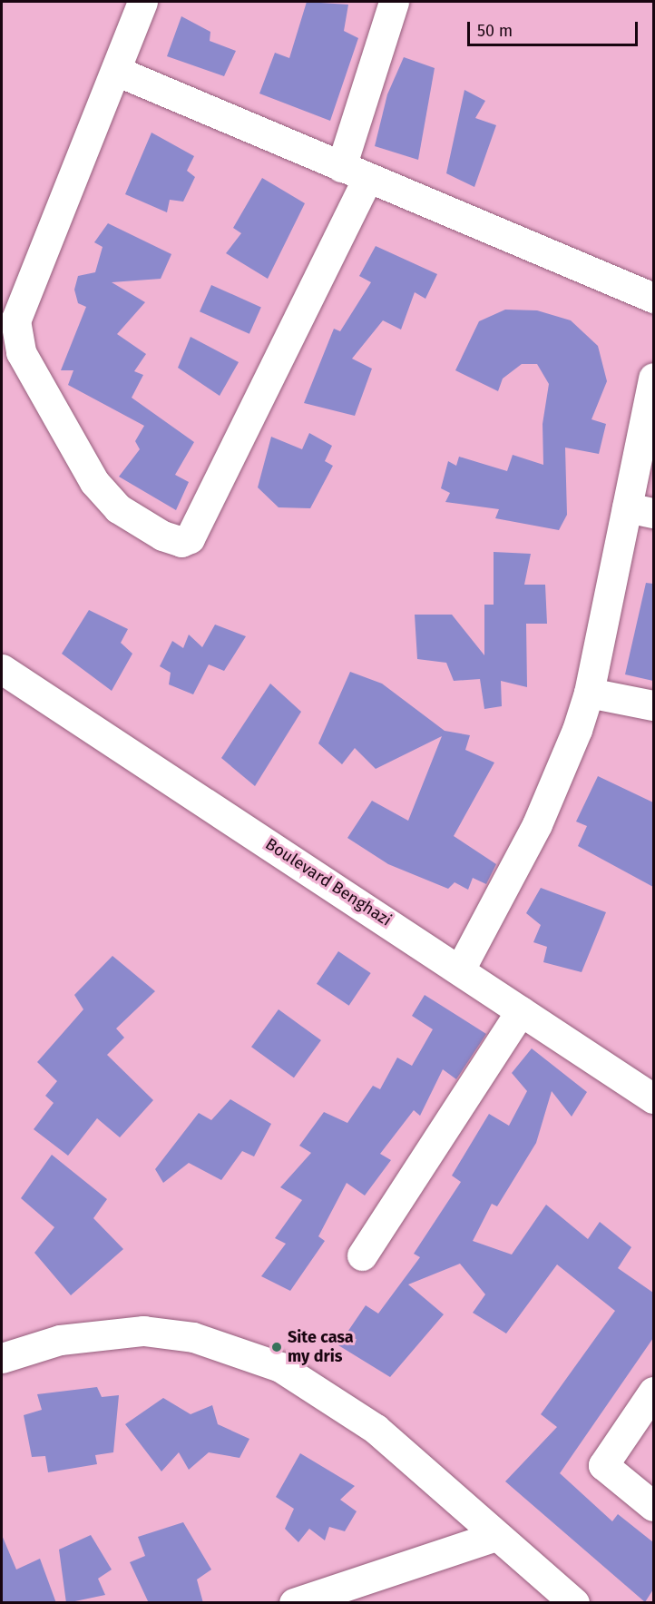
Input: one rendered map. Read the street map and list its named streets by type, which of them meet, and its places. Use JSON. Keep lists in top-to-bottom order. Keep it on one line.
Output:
{"streets":{"street":["Boulevard Benghazi"]},"places":["Site casa my dris"],"scale_bar":"50 m"}
